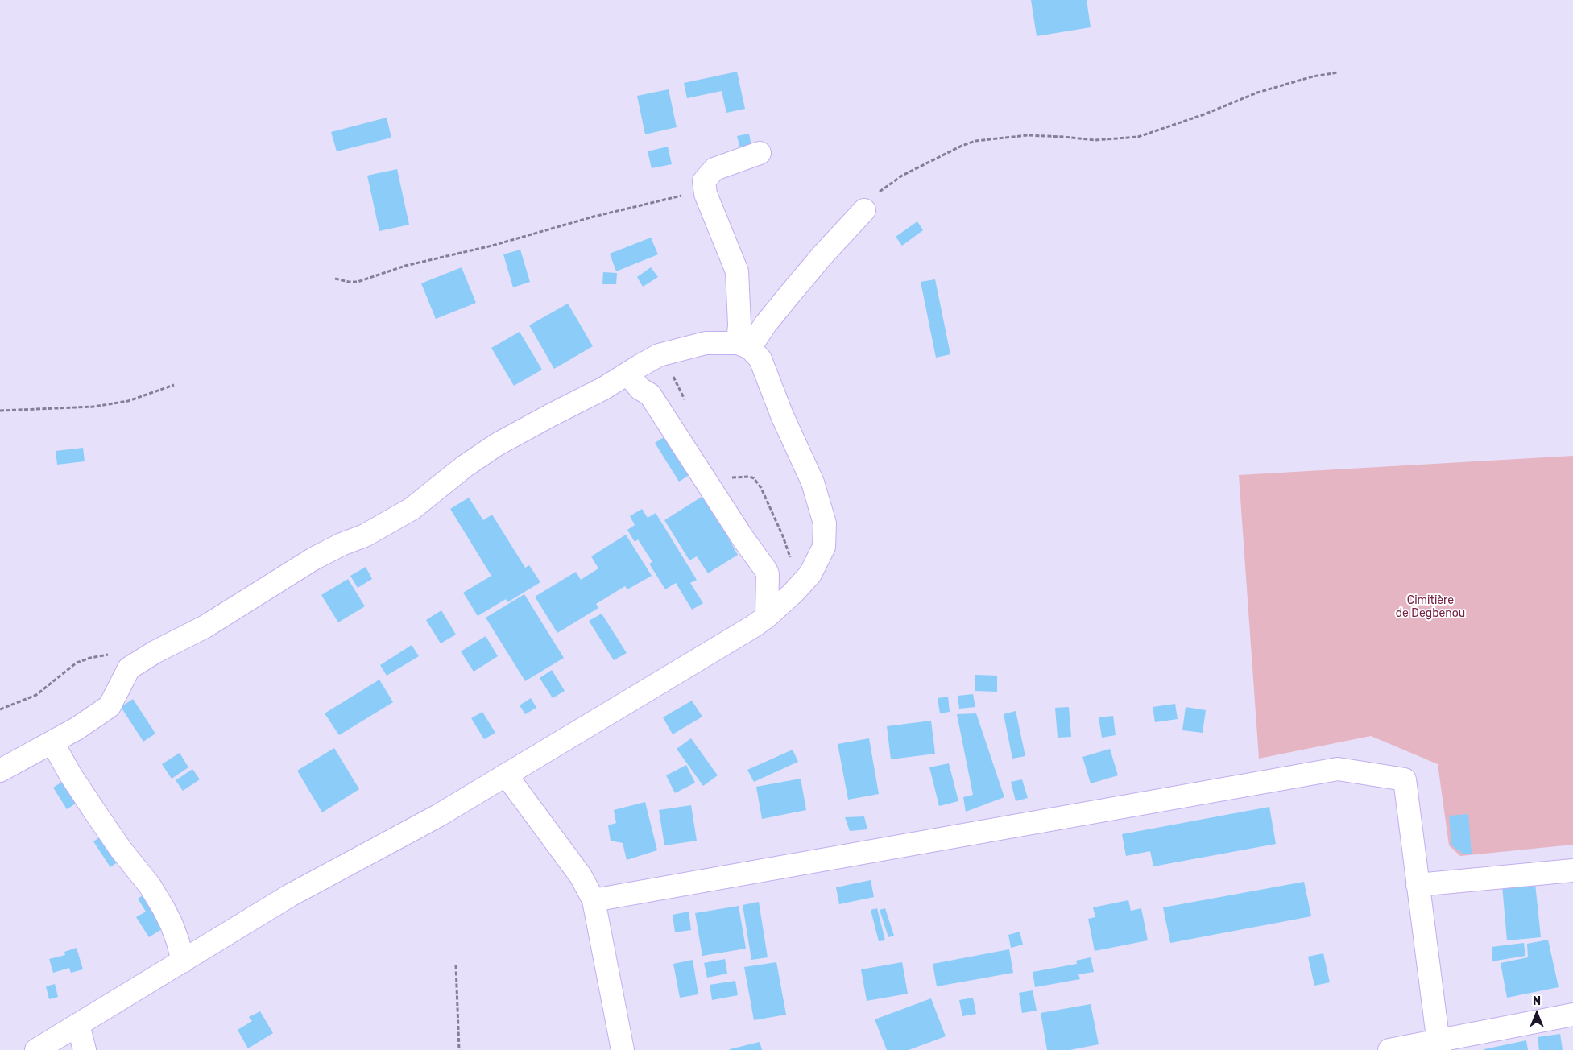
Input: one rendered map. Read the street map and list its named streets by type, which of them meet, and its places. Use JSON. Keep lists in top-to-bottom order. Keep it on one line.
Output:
{"parks":["Cimitière de Degbenou"],"north":"top"}
